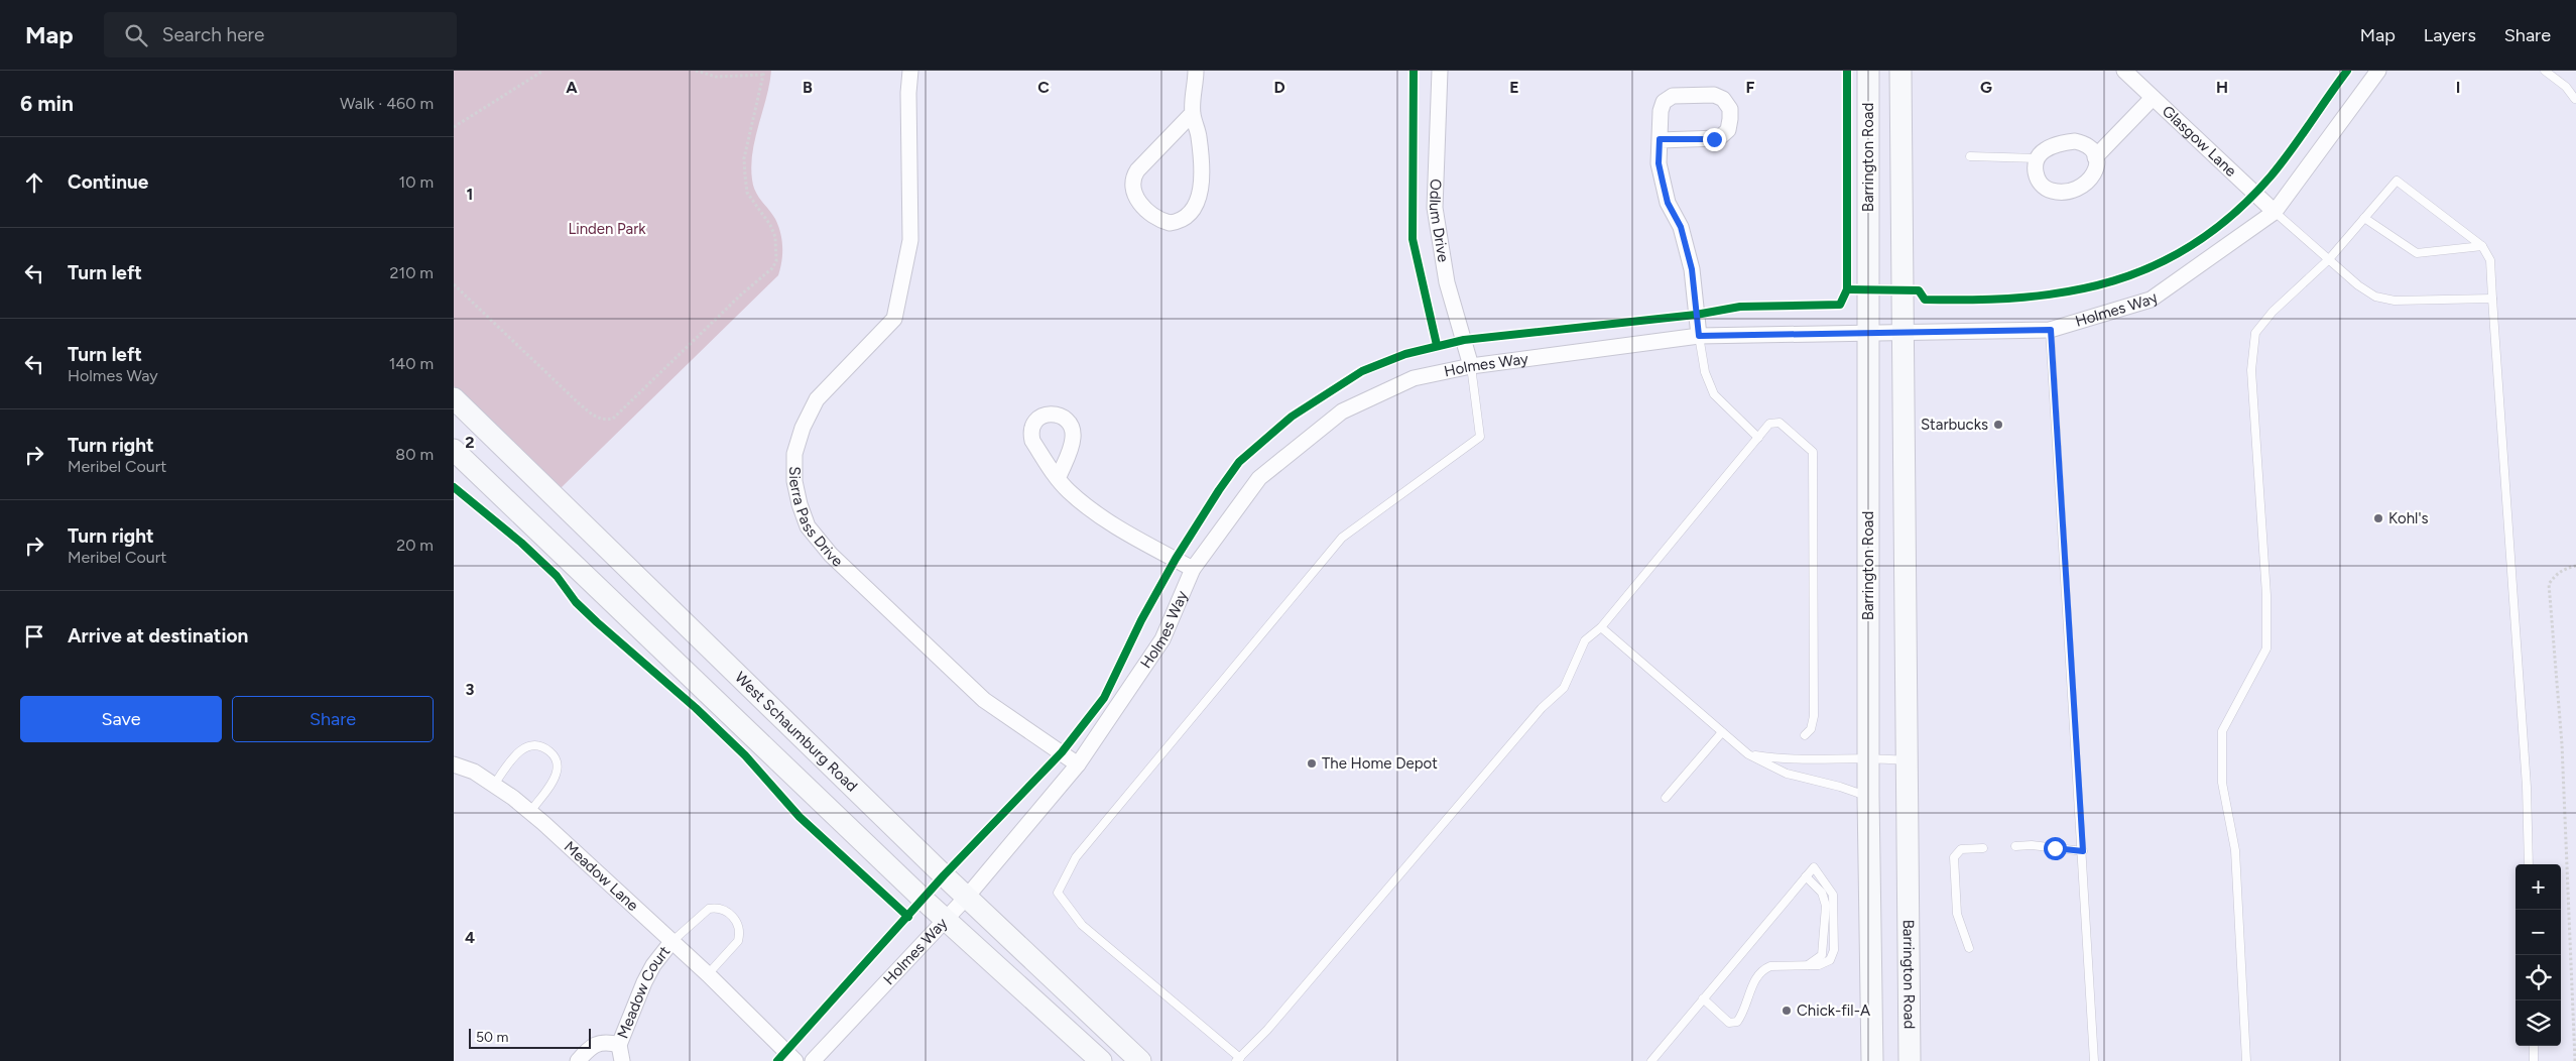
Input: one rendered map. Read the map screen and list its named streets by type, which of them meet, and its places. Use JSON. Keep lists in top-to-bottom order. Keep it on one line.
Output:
{"streets":{"main road":["Barrington Road","West Schaumburg Road"],"street":["Glasgow Lane","Odlum Drive","Holmes Way","Sierra Pass Drive","Meadow Lane","Meadow Court"]},"crossings":[["Glasgow Lane","Holmes Way"],["Barrington Road","Holmes Way"],["Odlum Drive","Holmes Way"],["Holmes Way","Sierra Pass Drive"],["Holmes Way","West Schaumburg Road"],["Meadow Lane","Meadow Court"]],"parks":["Linden Park"],"places":["Starbucks","Kohl's","The Home Depot","Chick-fil-A"],"scale_bar":"50 m","page":{"header":"Map","search":"Search here","nav":["Map","Layers","Share"],"heading":["6 min","Walk · 460 m"],"list":[["Continue","10 m"],["Turn left","210 m"],["Turn left","Holmes Way","140 m"],["Turn right","Meribel Court","80 m"],["Turn right","Meribel Court","20 m"],"Arrive at destination"],"buttons":["Save","Share"],"map_buttons":["+","−"],"scale":"50 m"},"grid":{"columns":["A","B","C","D","E","F","G","H","I"],"rows":["1","2","3","4"]}}
